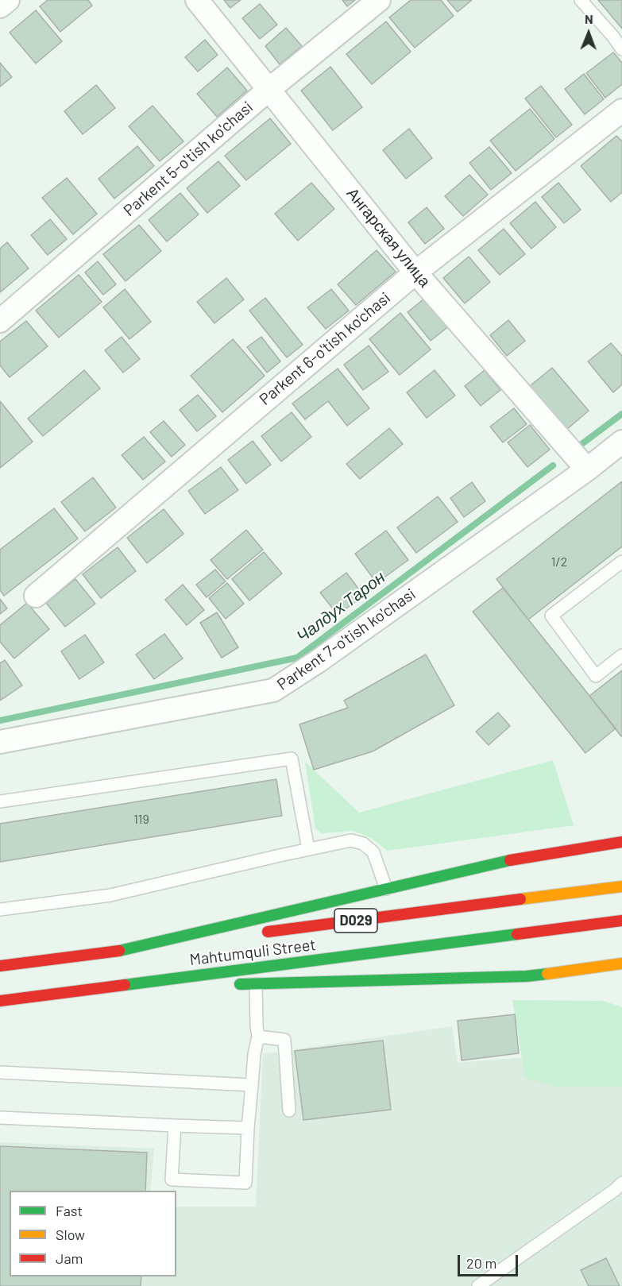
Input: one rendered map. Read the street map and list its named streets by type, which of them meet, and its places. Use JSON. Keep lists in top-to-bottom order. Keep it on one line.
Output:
{"streets":{"main road":["D029","Mahtumquli Street"],"street":["Parkent 5-o'tish ko'chasi","Ангарская улица","Parkent 6-o'tish ko'chasi","Parkent 7-o'tish ko'chasi"]},"crossings":[["Parkent 5-o'tish ko'chasi","Ангарская улица"],["Ангарская улица","Parkent 6-o'tish ko'chasi"],["Ангарская улица","Parkent 7-o'tish ko'chasi"]],"water":["Чалдух Тарон"],"house_numbers":["1/2","119"],"legend":["Fast","Slow","Jam"],"scale_bar":"20 m","north":"top"}
